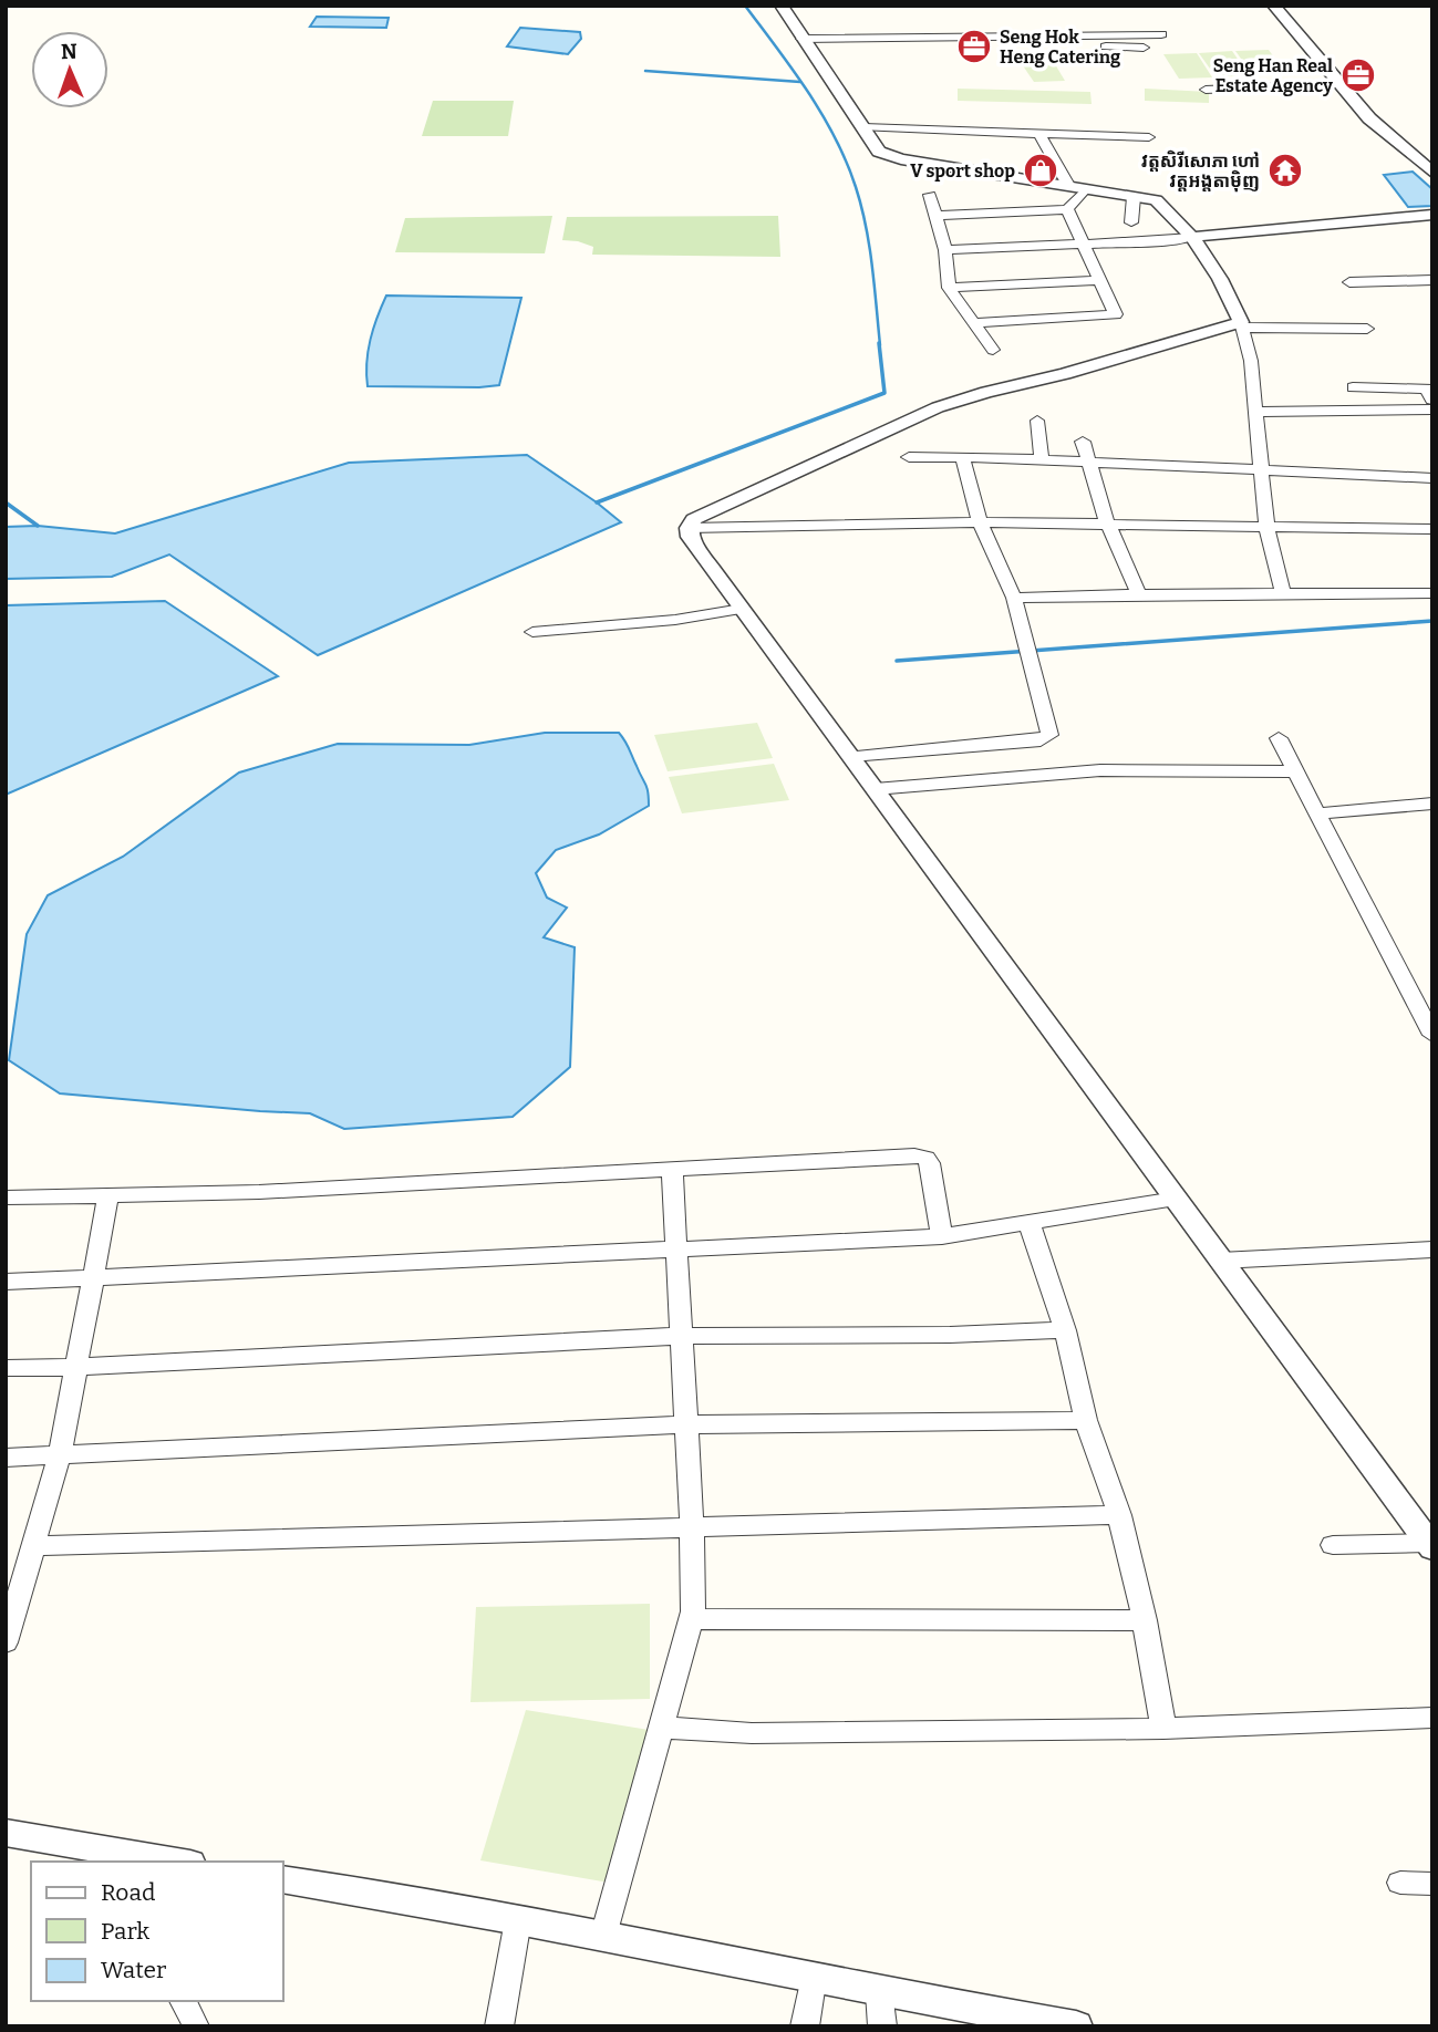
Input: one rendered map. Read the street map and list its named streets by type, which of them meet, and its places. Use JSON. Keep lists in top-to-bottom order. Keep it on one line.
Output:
{"places":{"office":["Seng Hok Heng Catering","Seng Han Real Estate Agency"],"shop":["V sport shop"],"temple":["វត្តសិរីសោភា ហៅ វត្តអង្តតាម៉ិញ"]},"legend":["Road","Park","Water"],"north":"top"}
